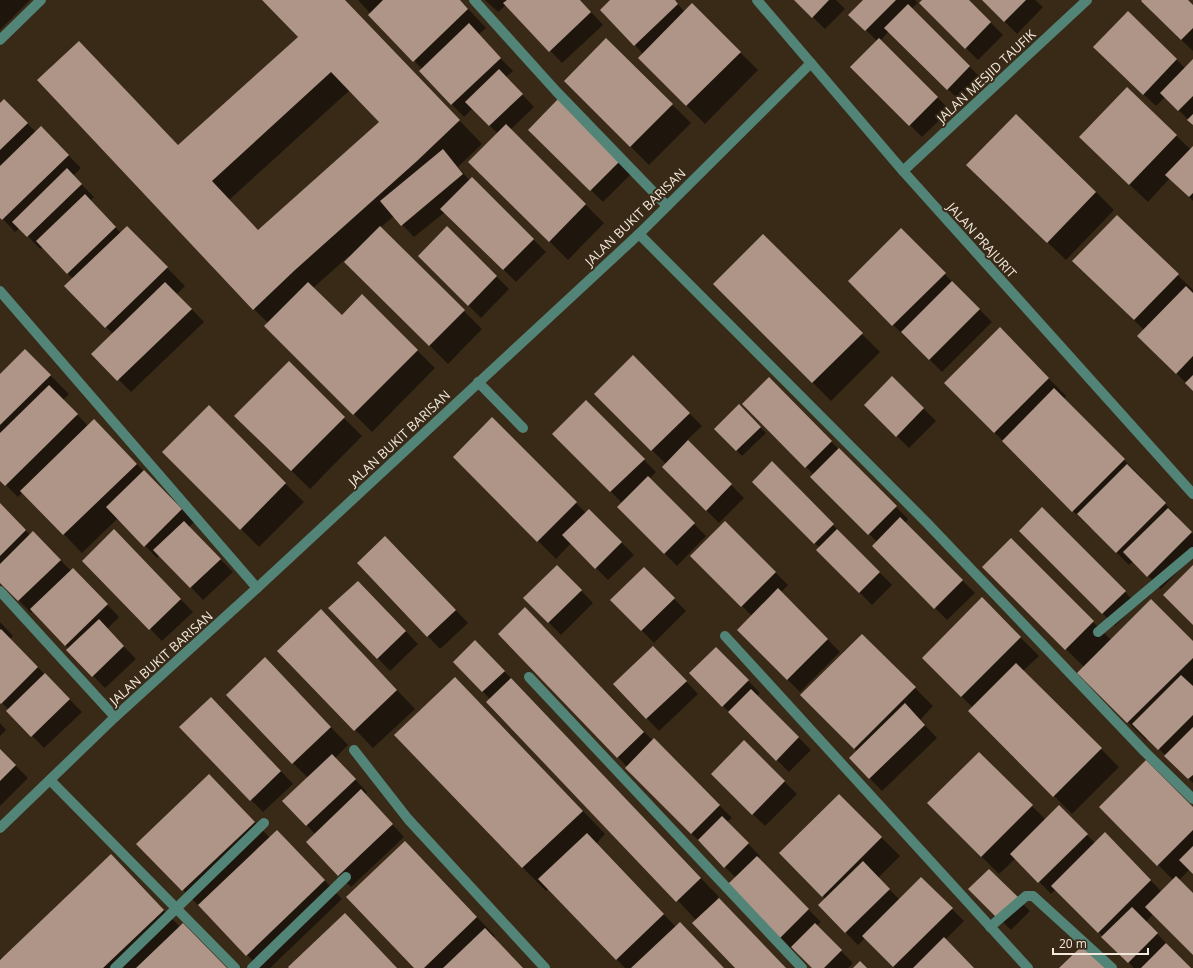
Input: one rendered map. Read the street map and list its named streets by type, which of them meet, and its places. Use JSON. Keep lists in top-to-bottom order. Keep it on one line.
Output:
{"streets":{"street":["JALAN MESJID TAUFIK","JALAN BUKIT BARISAN","JALAN PRAJURIT"]},"crossings":[["JALAN MESJID TAUFIK","JALAN PRAJURIT"],["JALAN BUKIT BARISAN","JALAN PRAJURIT"]],"scale_bar":"20 m"}
